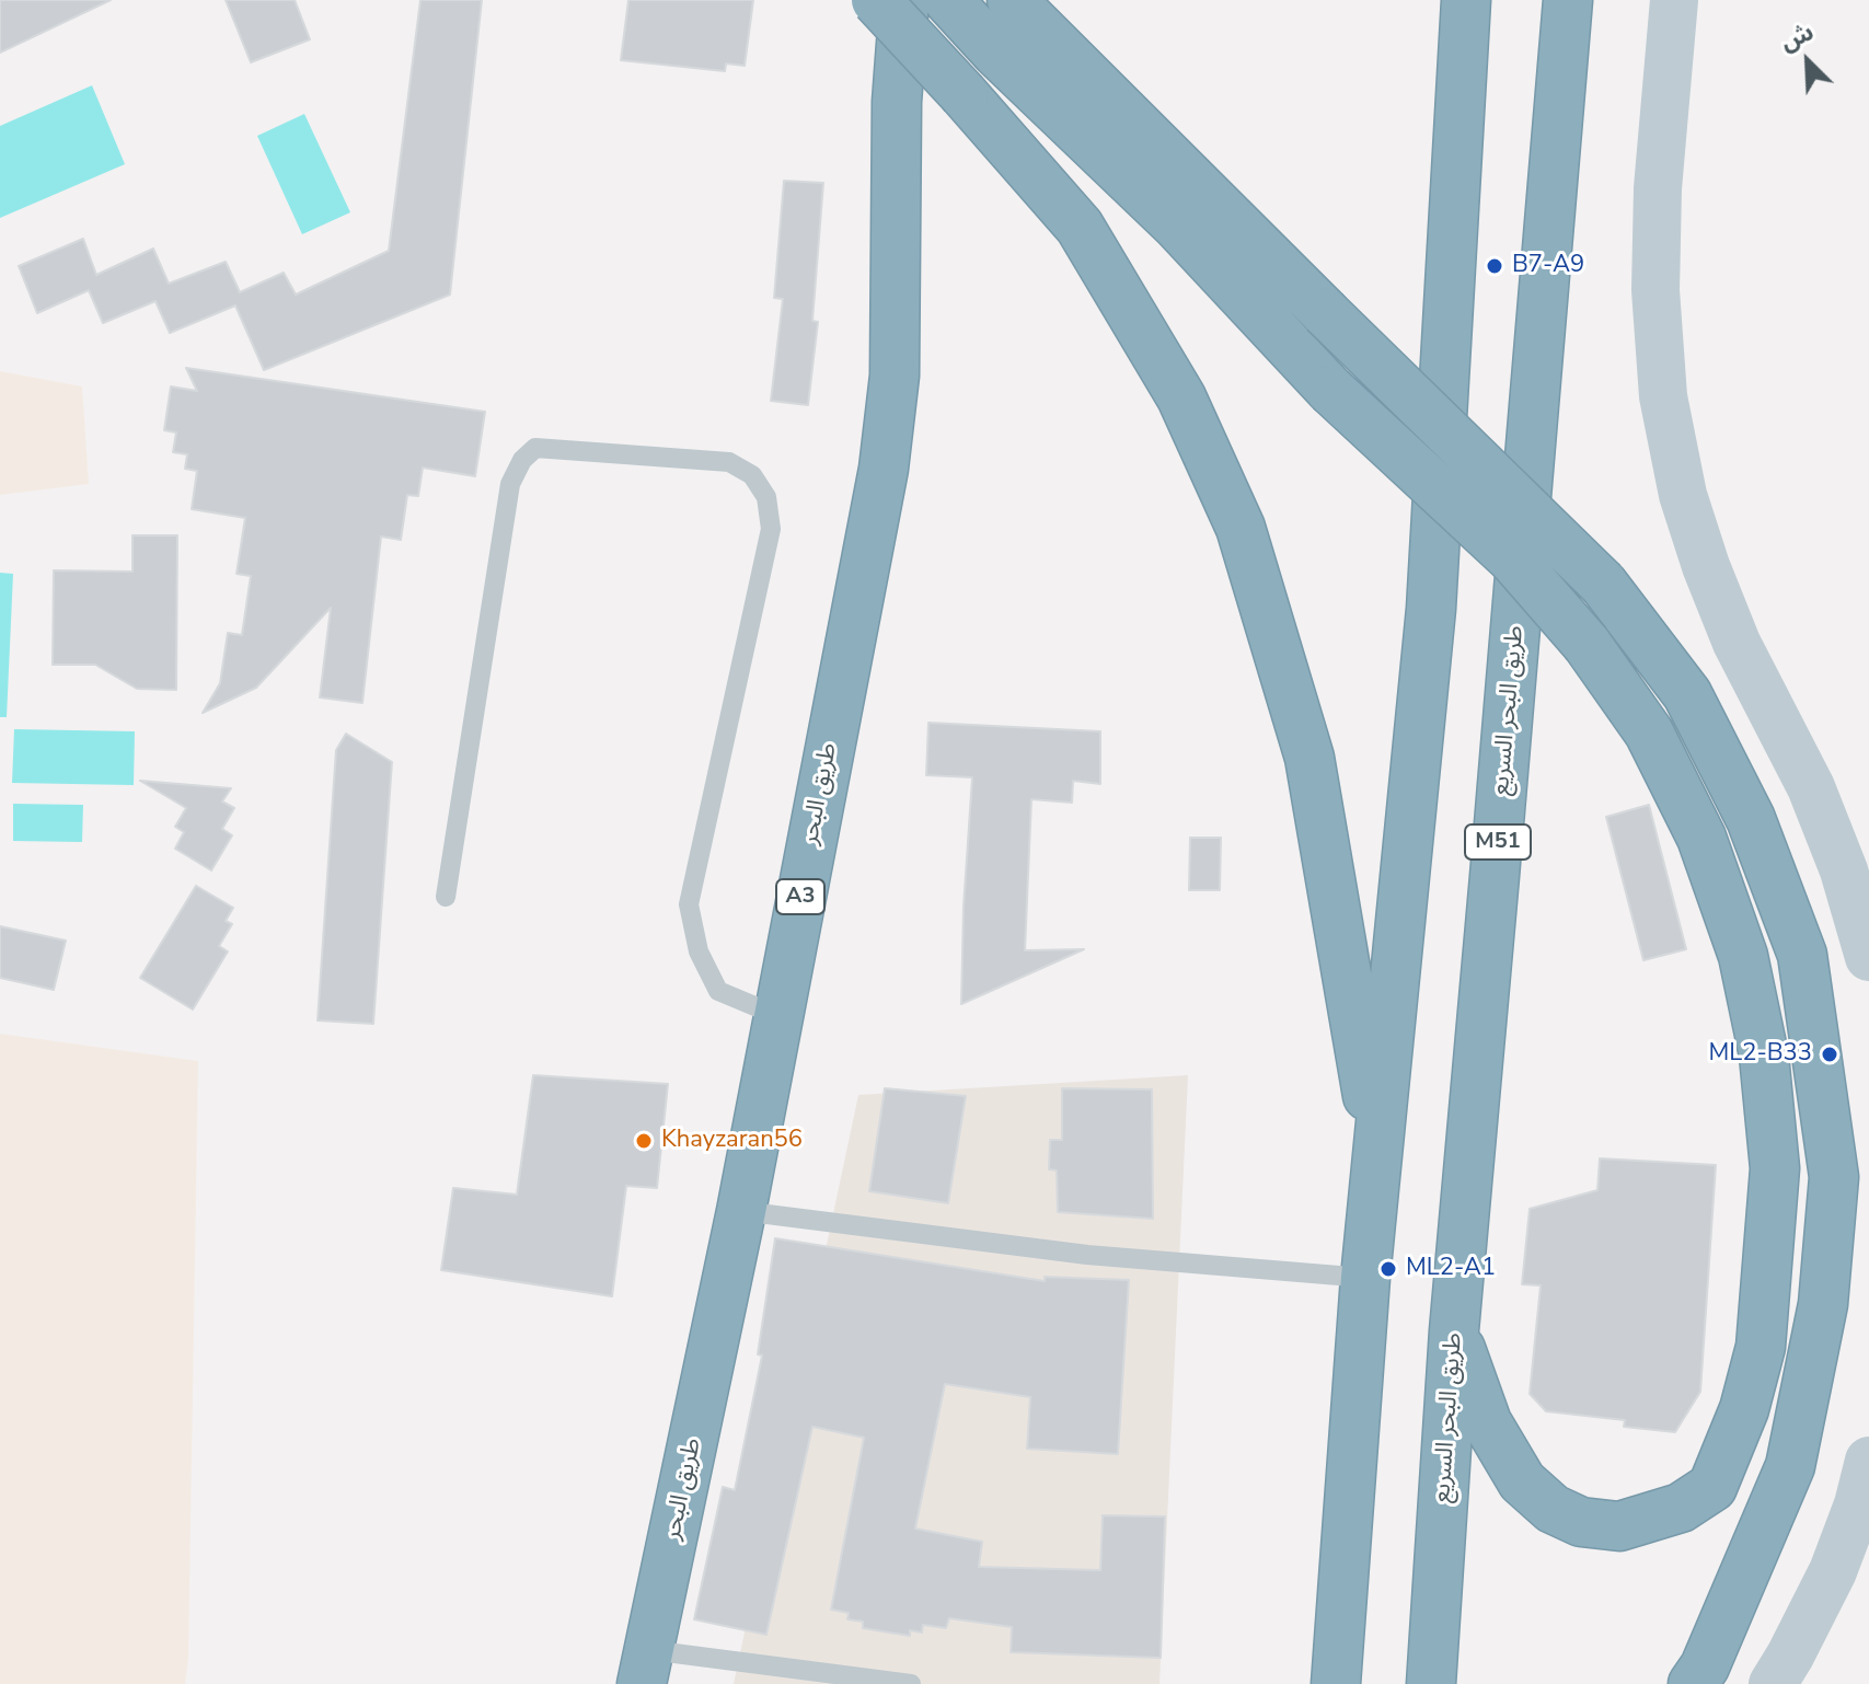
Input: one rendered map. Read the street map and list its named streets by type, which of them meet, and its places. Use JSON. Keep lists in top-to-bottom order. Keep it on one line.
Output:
{"streets":{"highway":["طريق البحر السريع","طريق البحر","M51","A3"]},"places":["B7-A9","ML2-B33","Khayzaran56","ML2-A1"],"north":"top left"}
